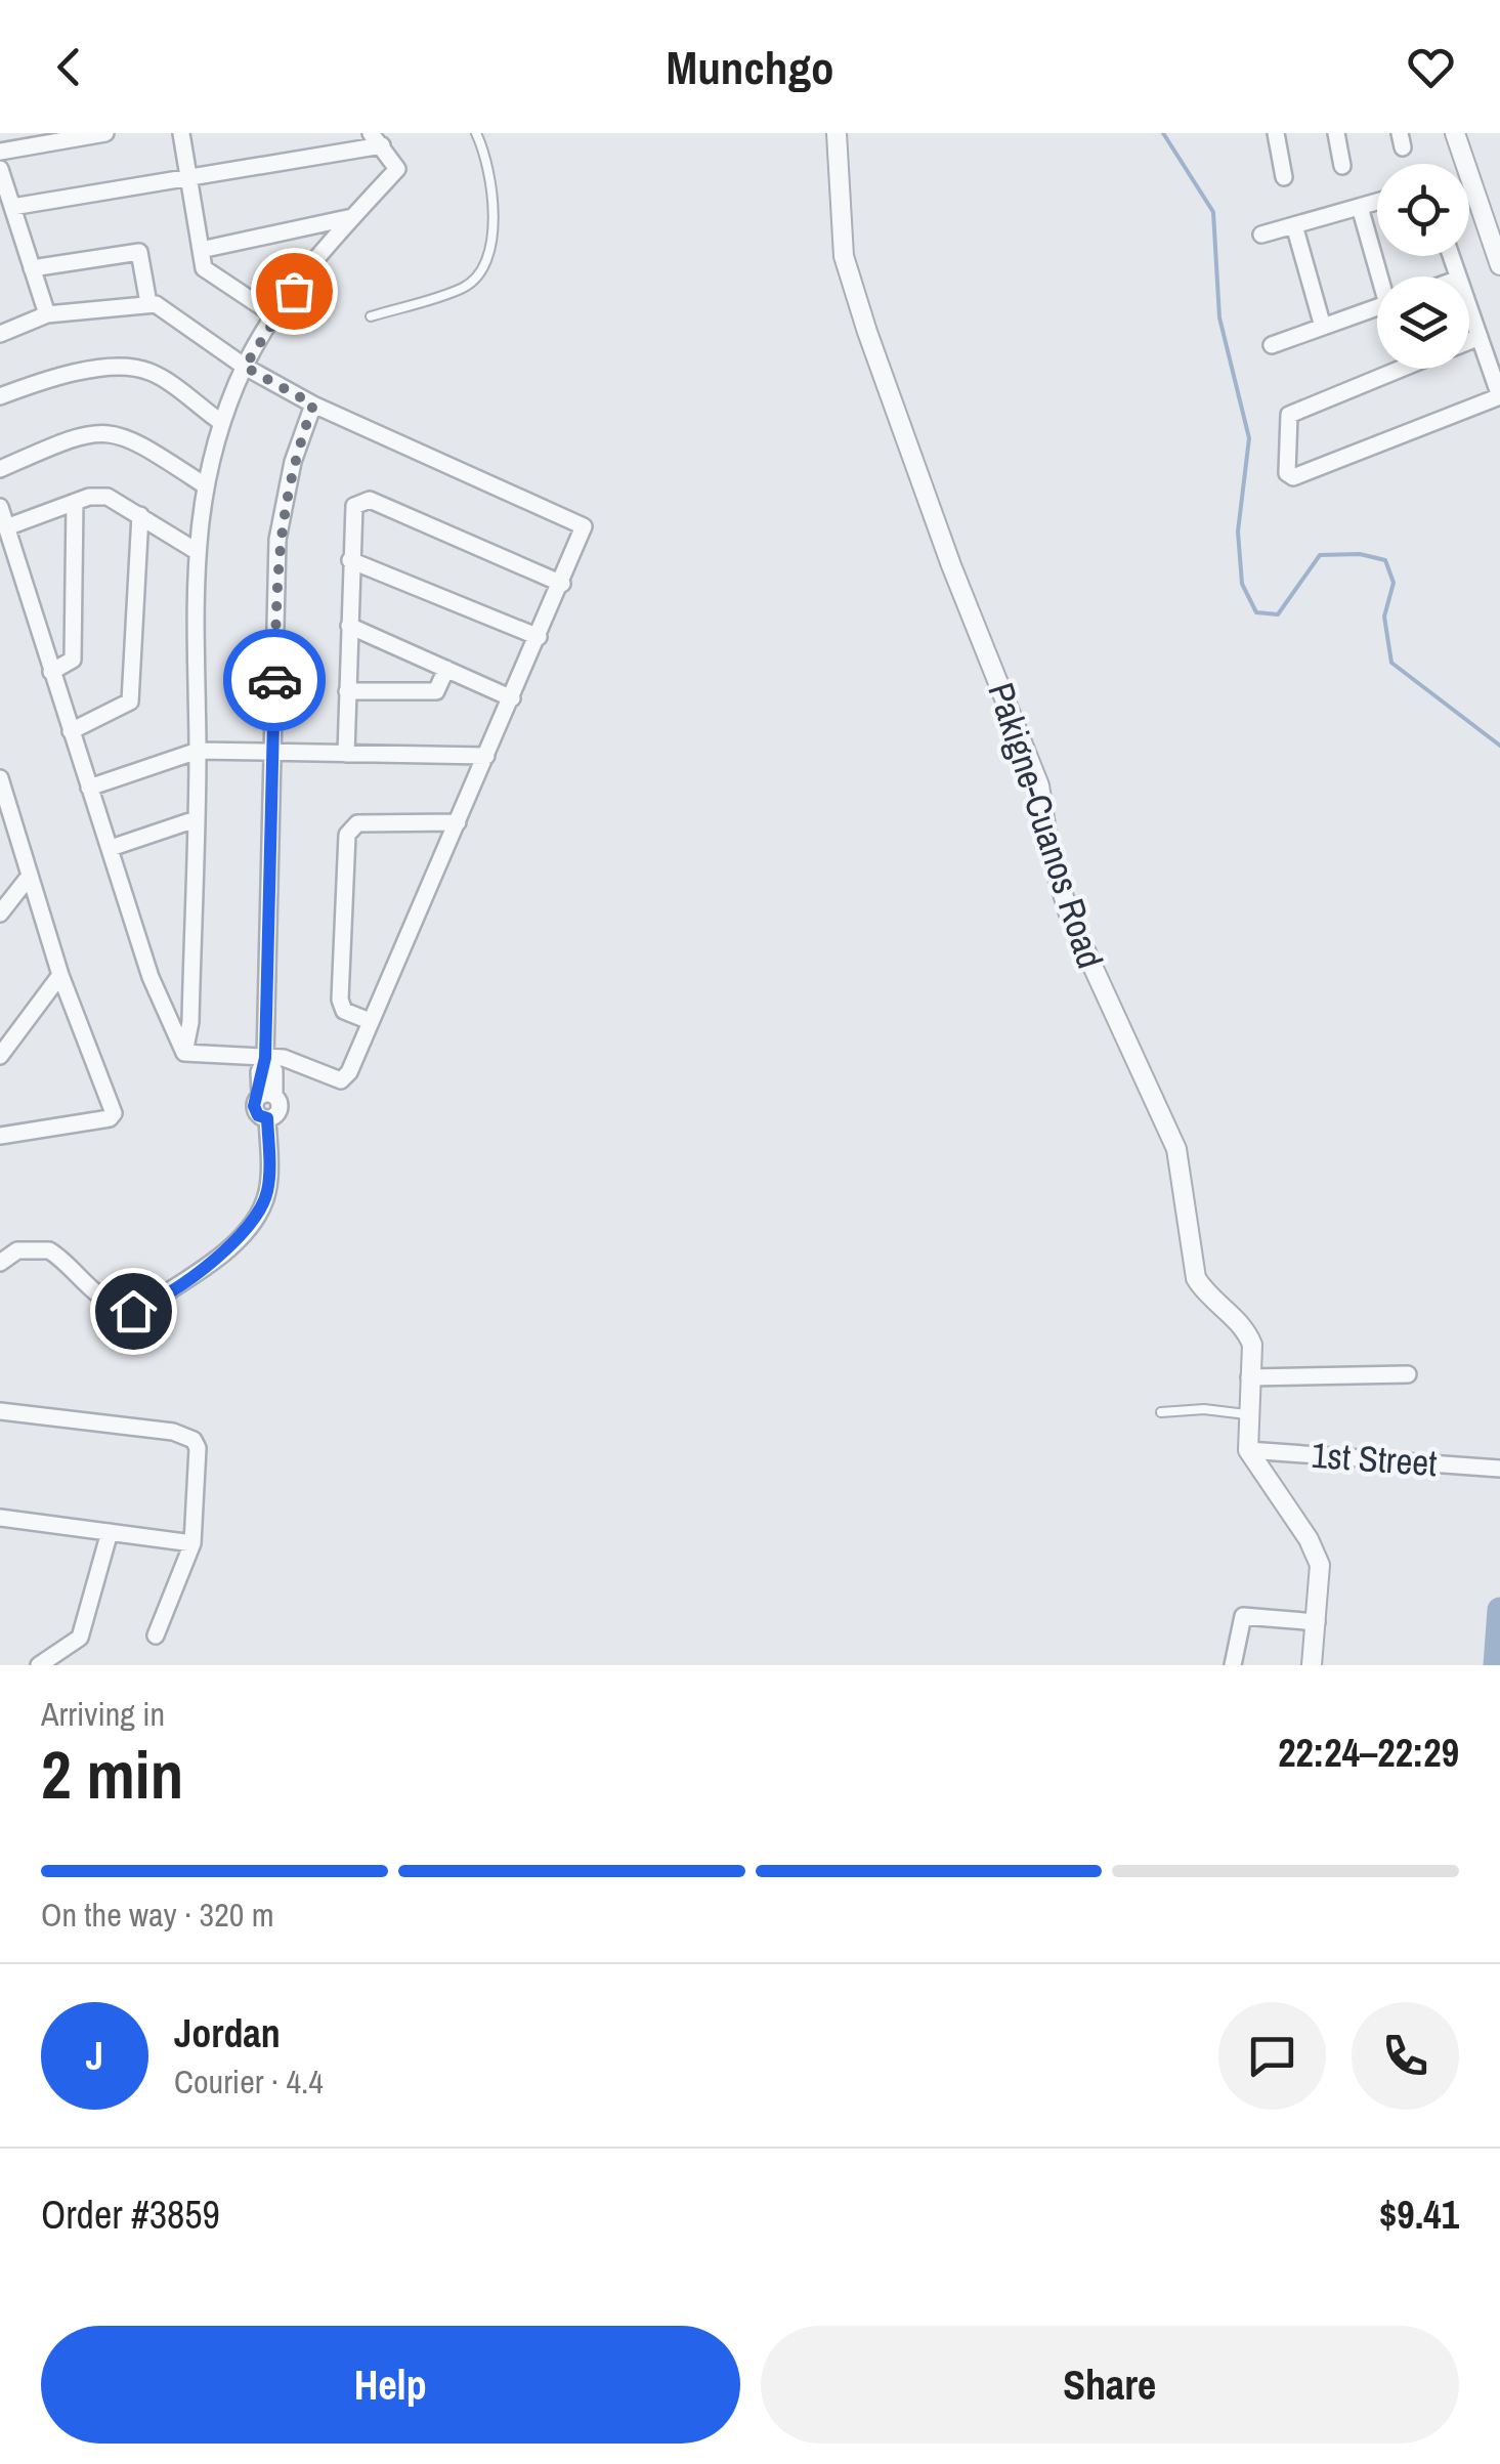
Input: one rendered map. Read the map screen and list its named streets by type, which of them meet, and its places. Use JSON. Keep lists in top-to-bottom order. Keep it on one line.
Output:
{"streets":{"street":["Pakigne-Cuanos Road","1st Street"]},"crossings":[["Pakigne-Cuanos Road","1st Street"]],"page":{"header":"Munchgo","heading":["2 min","Arriving in","22:24–22:29"],"panel":["Jordan","Courier · 4.4","Order #3859","$9.41"],"bar":"On the way · 320 m","round":"J","buttons":["Help","Share"]}}
